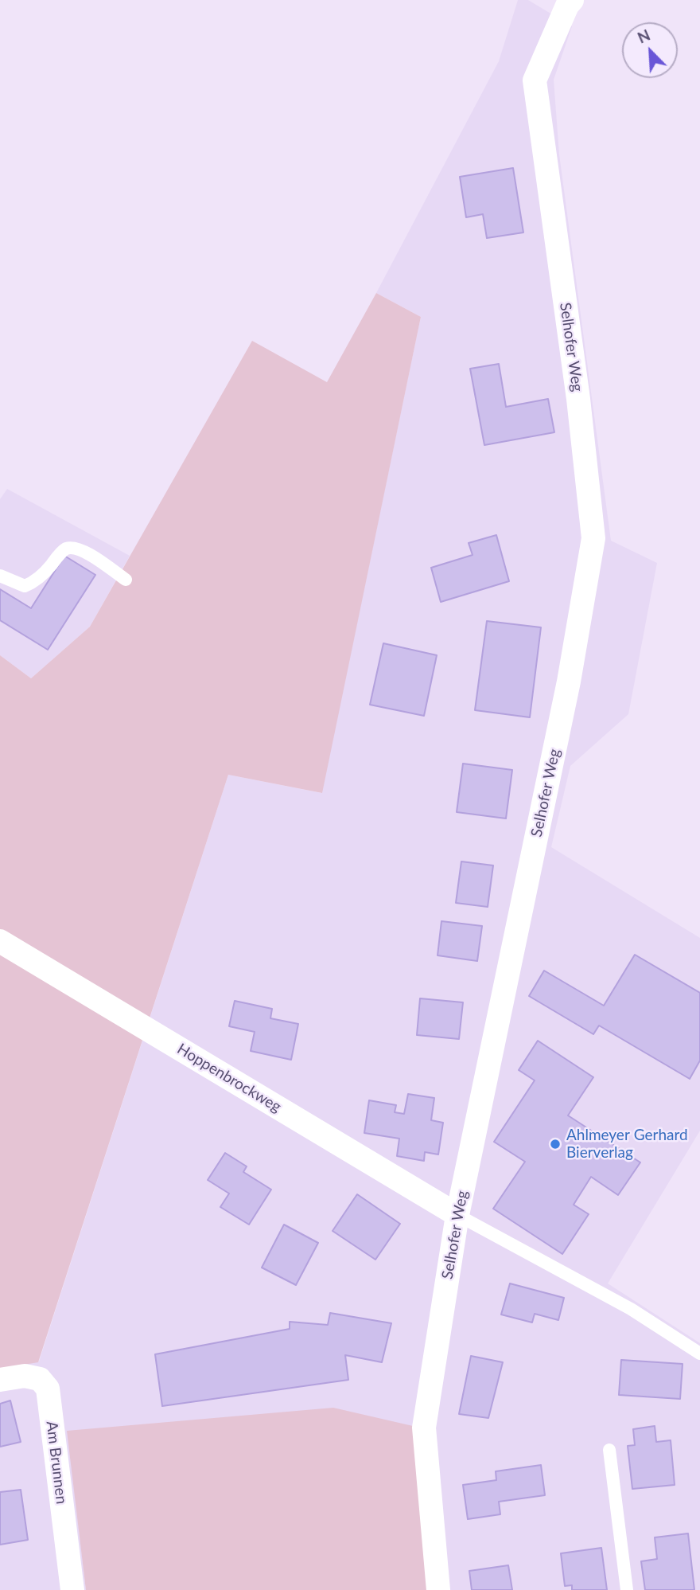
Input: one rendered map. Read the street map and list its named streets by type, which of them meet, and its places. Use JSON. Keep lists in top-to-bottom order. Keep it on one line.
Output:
{"streets":{"street":["Selhofer Weg","Hoppenbrockweg","Am Brunnen"]},"crossings":[["Selhofer Weg","Hoppenbrockweg"]],"places":["Ahlmeyer Gerhard Bierverlag"],"north":"top left"}
